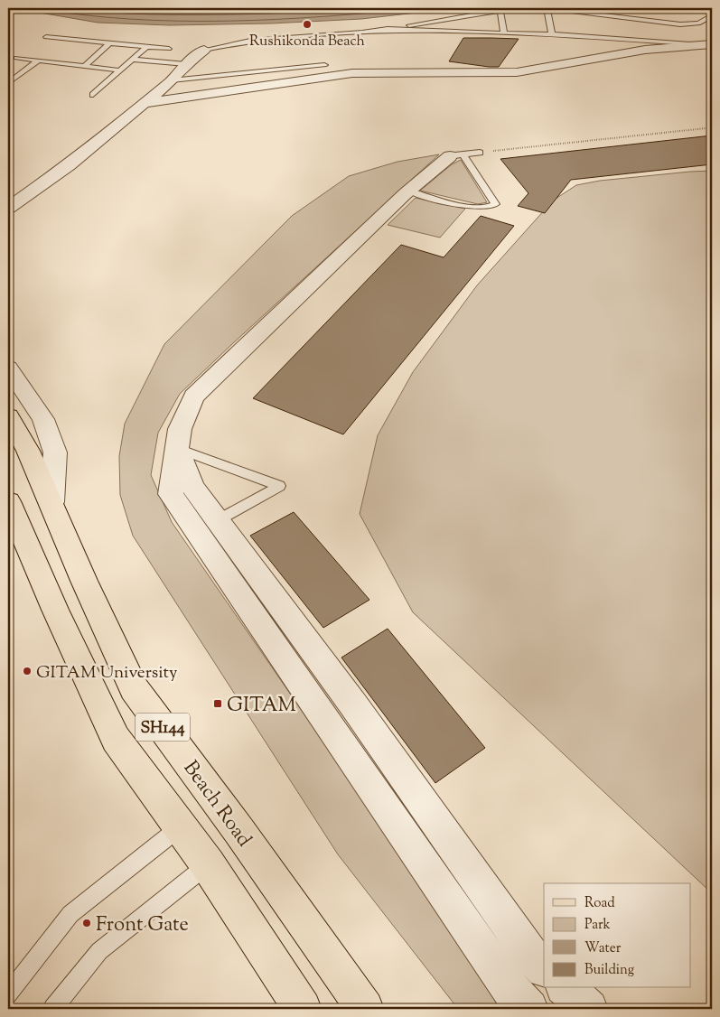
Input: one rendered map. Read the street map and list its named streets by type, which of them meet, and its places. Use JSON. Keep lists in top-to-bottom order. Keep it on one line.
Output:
{"streets":{"main road":["SH144","Beach Road"]},"places":{"other":["Rushikonda Beach","GITAM University","Front Gate"],"transit":["GITAM"]},"legend":["Road","Park","Water","Building"]}
